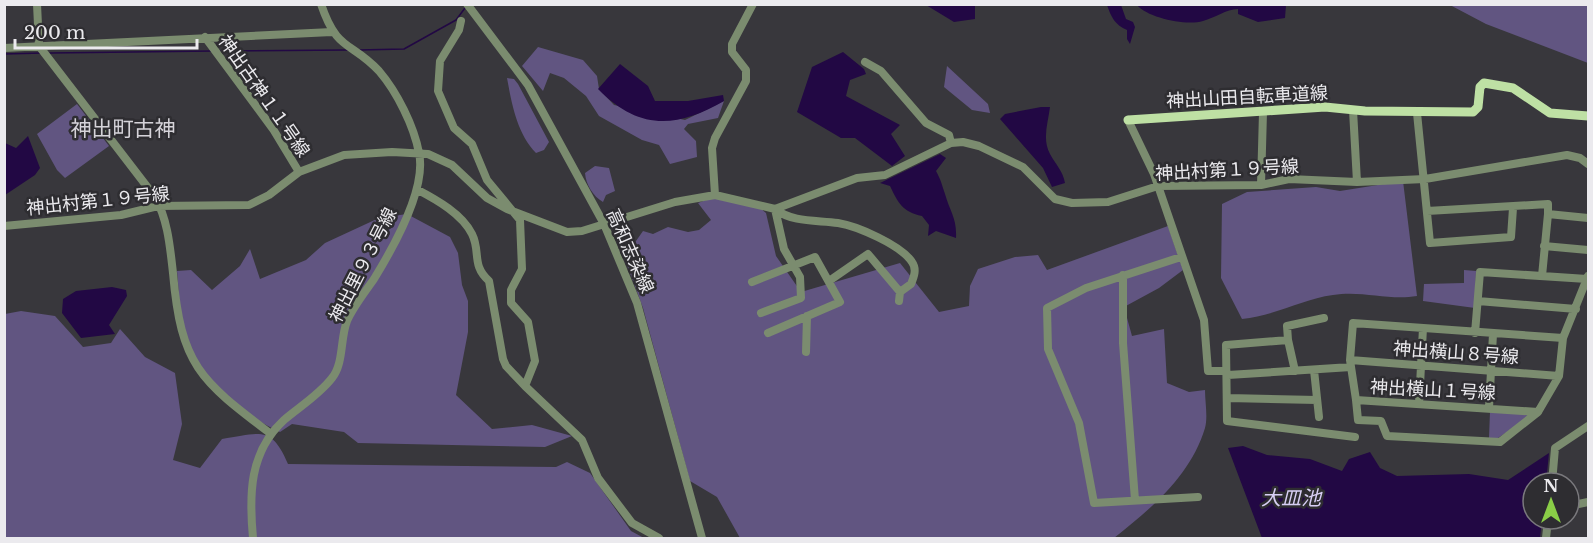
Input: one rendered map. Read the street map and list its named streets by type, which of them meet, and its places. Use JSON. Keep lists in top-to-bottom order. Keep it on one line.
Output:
{"streets":{"main road":["神出山田自転車道線"],"street":["神出古神１１号線","神出村第１９号線","高和志染線","神出里９３号線","神出横山８号線","神出横山１号線"]},"crossings":[["神出古神１１号線","神出村第１９号線"],["神出村第１９号線","高和志染線"],["神出横山８号線","神出横山１号線"]],"districts":["神出町古神"],"water":["大皿池"],"scale_bar":"200 m","north":"top"}
